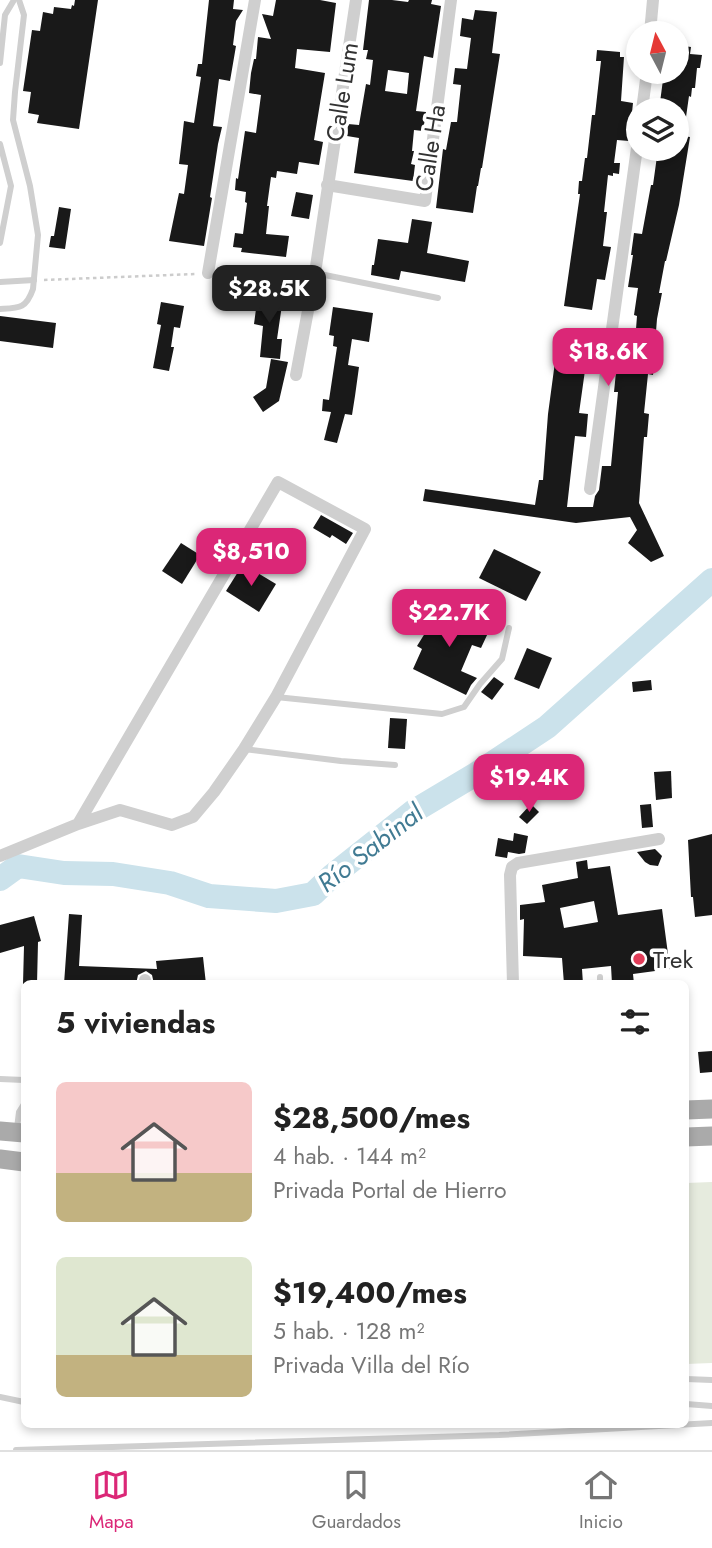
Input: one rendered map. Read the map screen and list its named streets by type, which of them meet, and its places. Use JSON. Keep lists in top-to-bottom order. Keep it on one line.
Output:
{"streets":{"street":["Calle Lum","Calle Ha"]},"crossings":[["Calle Lum","Calle Ha"]],"water":["Río Sabinal"],"places":["Trek"],"north":"top","page":{"price":["$28.5K","$18.6K","$8,510","$22.7K","$19.4K"],"heading":"5 viviendas","list":[{"name":"$28,500/mes","note":"4 hab. · 144 m² · Privada Portal de Hierro"},{"name":"$19,400/mes","note":"5 hab. · 128 m² · Privada Villa del Río"}],"tabs":["Mapa","Guardados","Inicio"]}}
